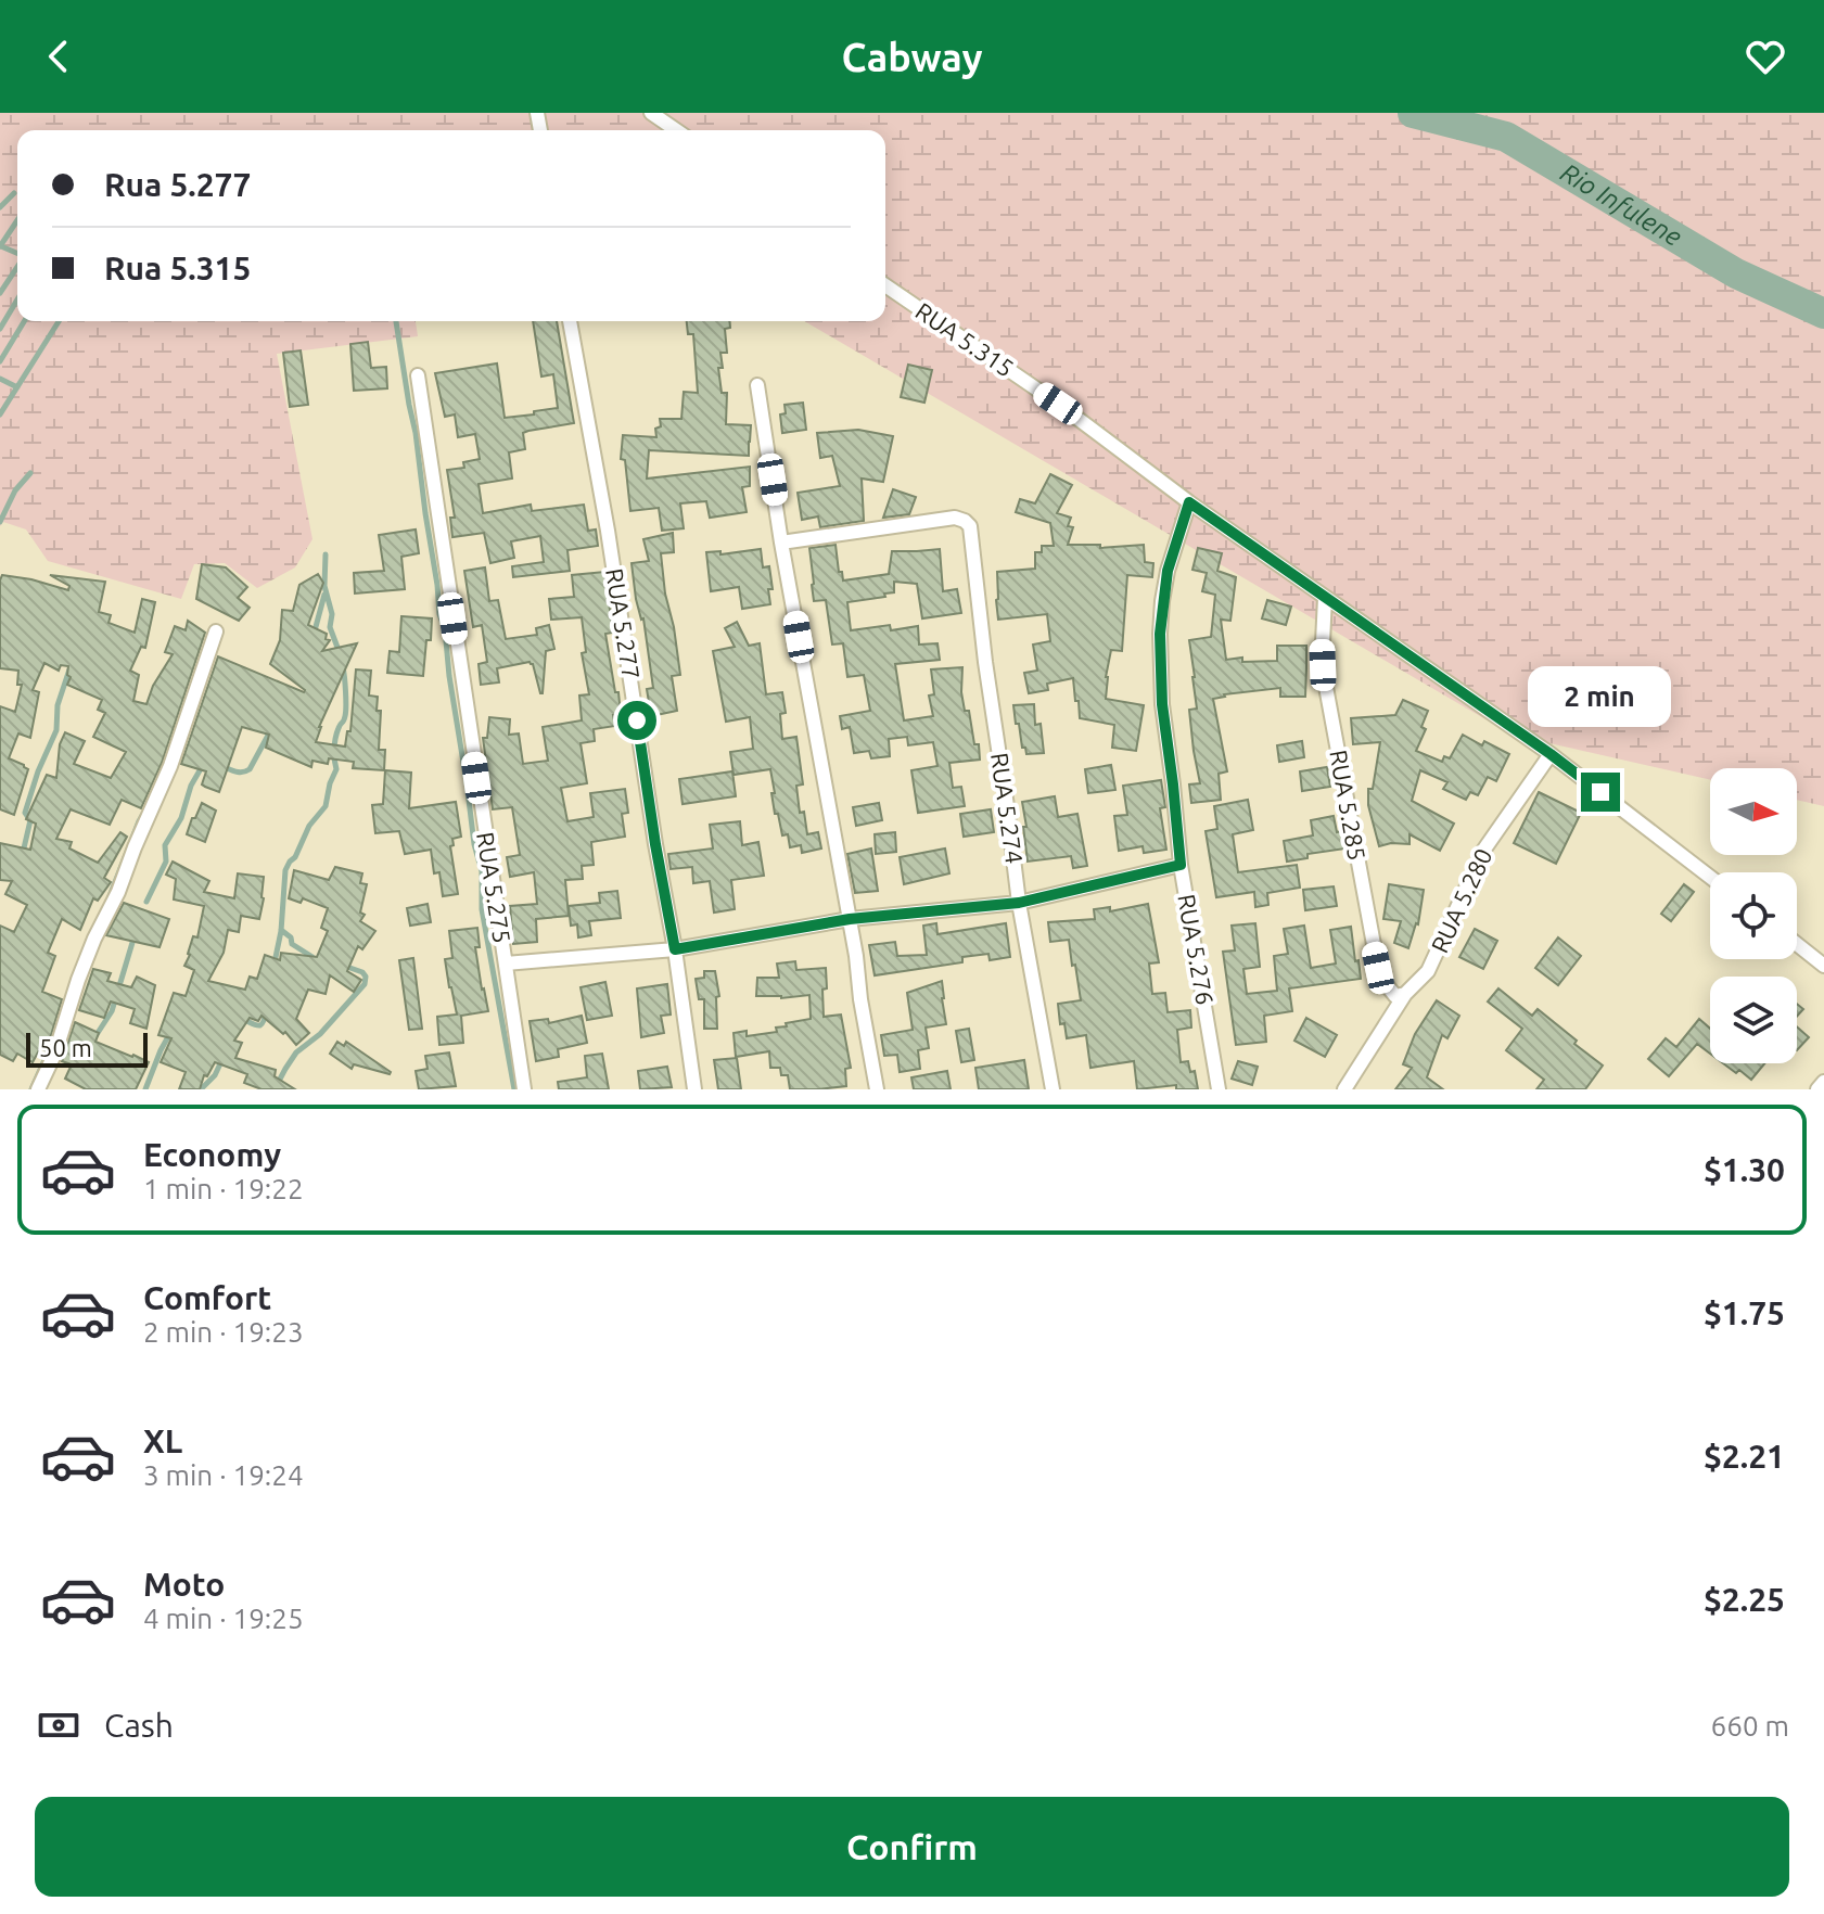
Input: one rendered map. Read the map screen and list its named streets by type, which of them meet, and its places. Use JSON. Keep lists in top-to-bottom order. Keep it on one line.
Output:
{"streets":{"street":["RUA 5.315","RUA 5.277","RUA 5.285","RUA 5.274","RUA 5.275","RUA 5.280","RUA 5.276"]},"crossings":[["RUA 5.315","RUA 5.285"],["RUA 5.315","RUA 5.280"],["RUA 5.315","RUA 5.276"],["RUA 5.285","RUA 5.280"]],"water":["Rio Infulene"],"scale_bar":"50 m","north":"right","page":{"header":"Cabway","banner":["Rua 5.277","Rua 5.315"],"bubble":"2 min","scale":"50 m","list":[{"name":"Economy","note":"1 min · 19:22","value":"$1.30"},{"name":"Comfort","note":"2 min · 19:23","value":"$1.75"},{"name":"XL","note":"3 min · 19:24","value":"$2.21"},{"name":"Moto","note":"4 min · 19:25","value":"$2.25"}],"pay":["Cash","660 m"],"buttons":"Confirm"}}
